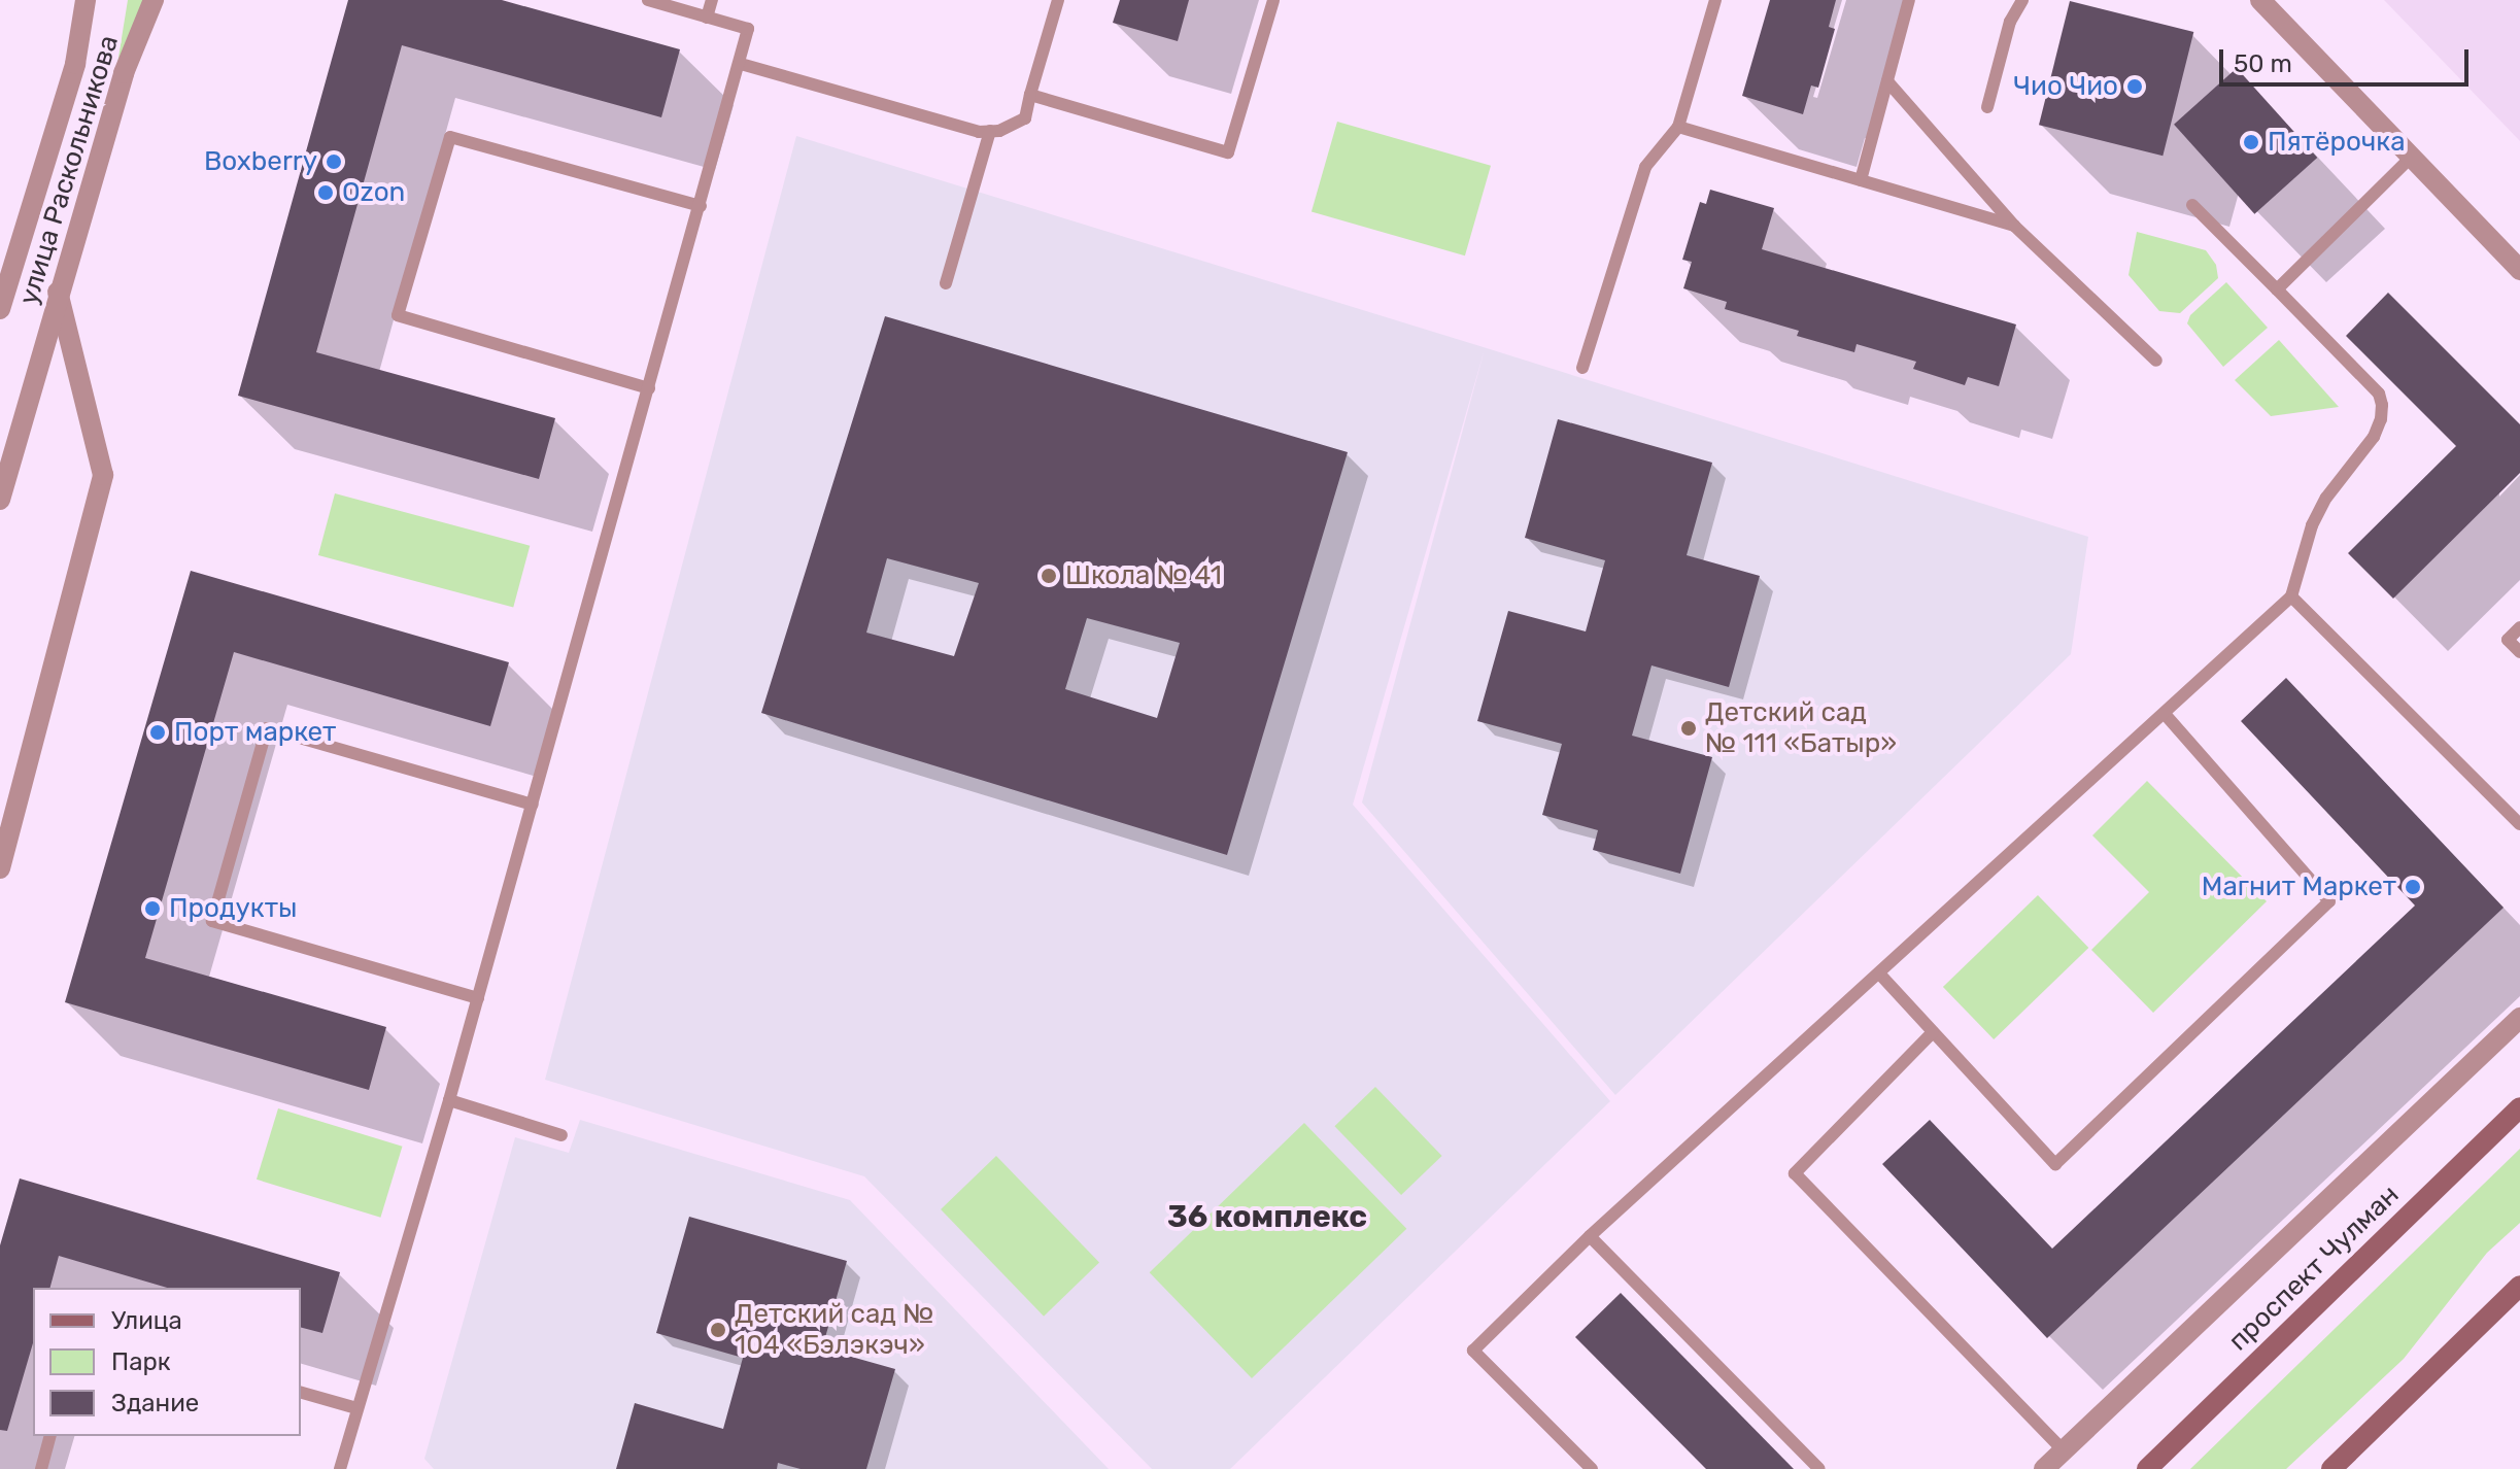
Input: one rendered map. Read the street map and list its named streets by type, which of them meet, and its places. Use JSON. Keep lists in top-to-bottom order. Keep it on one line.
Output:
{"streets":{"main road":["проспект Чулман"],"street":["улица Раскольникова"]},"districts":["36 комплекс"],"places":["Чио Чио","Пятёрочка","Boxberry","Ozon","Школа № 41","Детский сад № 111 «Батыр»","Порт маркет","Магнит Маркет","Продукты","Детский сад № 104 «Бэлэкэч»"],"legend":["Улица","Парк","Здание"],"scale_bar":"50 m"}
